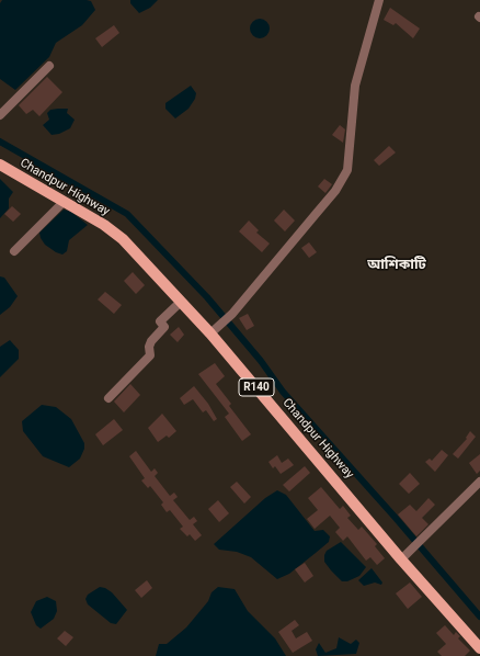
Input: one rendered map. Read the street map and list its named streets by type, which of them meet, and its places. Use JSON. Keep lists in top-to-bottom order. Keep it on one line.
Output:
{"streets":{"main road":["Chandpur Highway","R140"]},"districts":["আশিকাটি"]}
